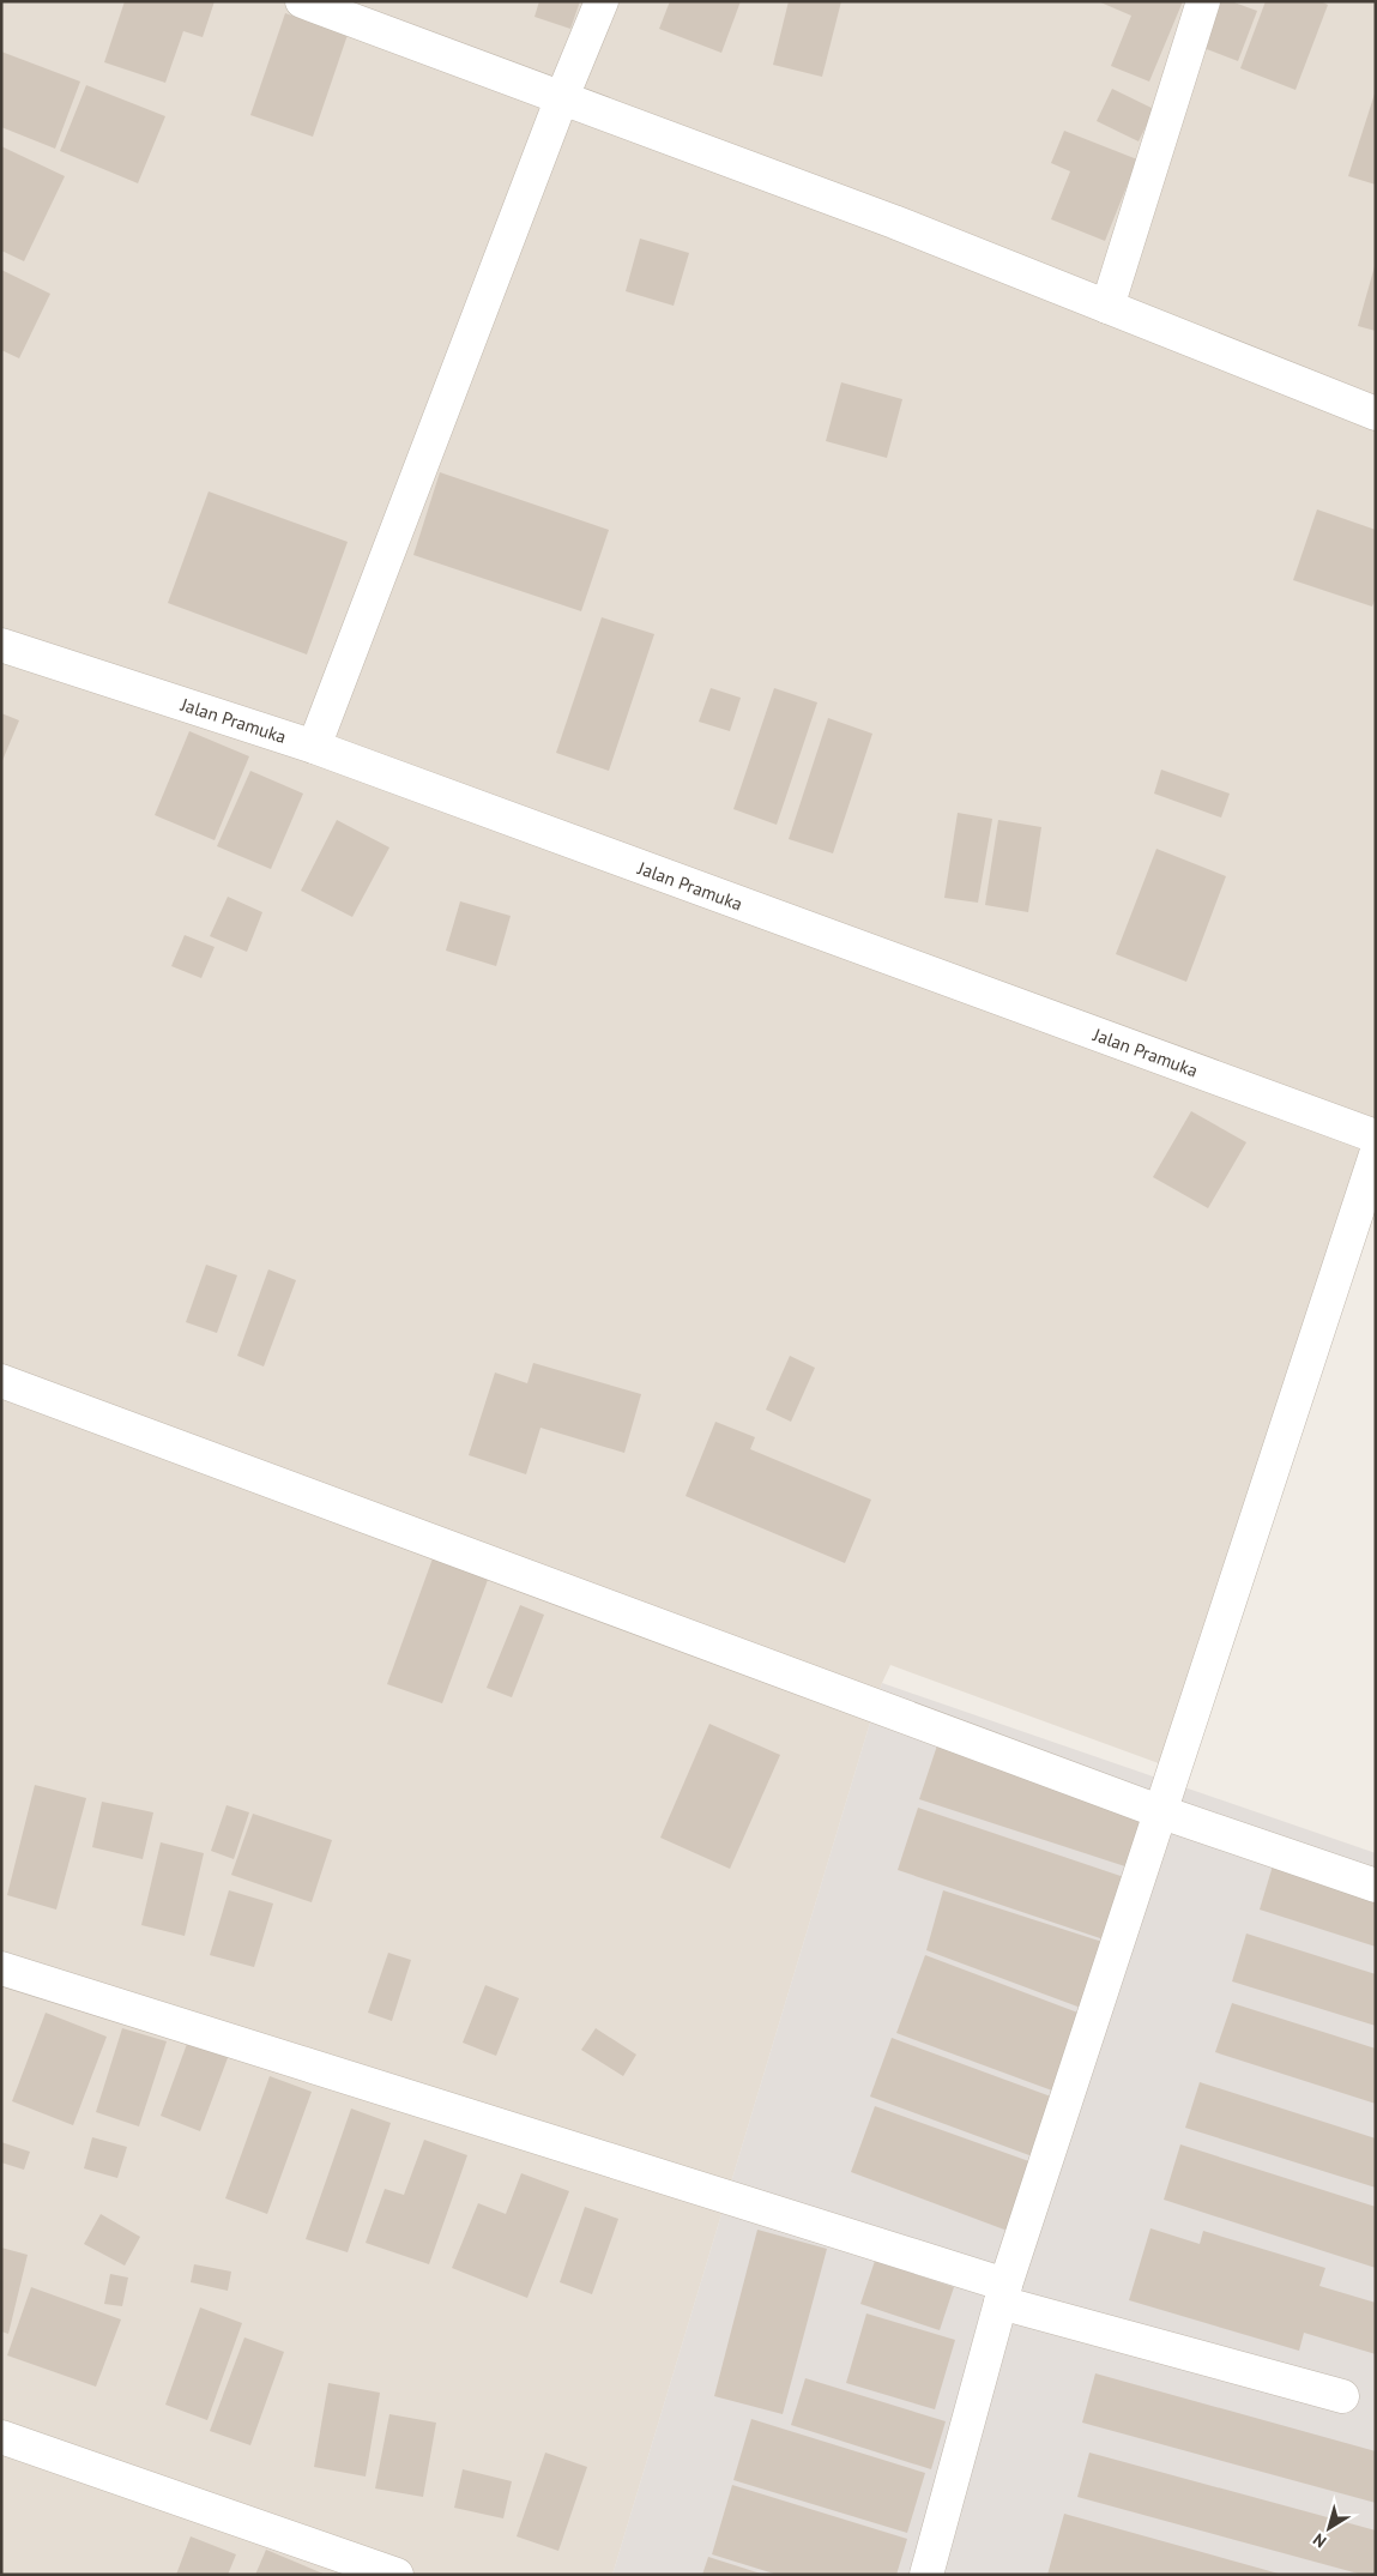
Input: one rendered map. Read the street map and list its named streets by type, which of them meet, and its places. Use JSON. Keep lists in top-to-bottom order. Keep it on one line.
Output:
{"streets":{"street":["Jalan Pramuka"]},"north":"bottom left"}
